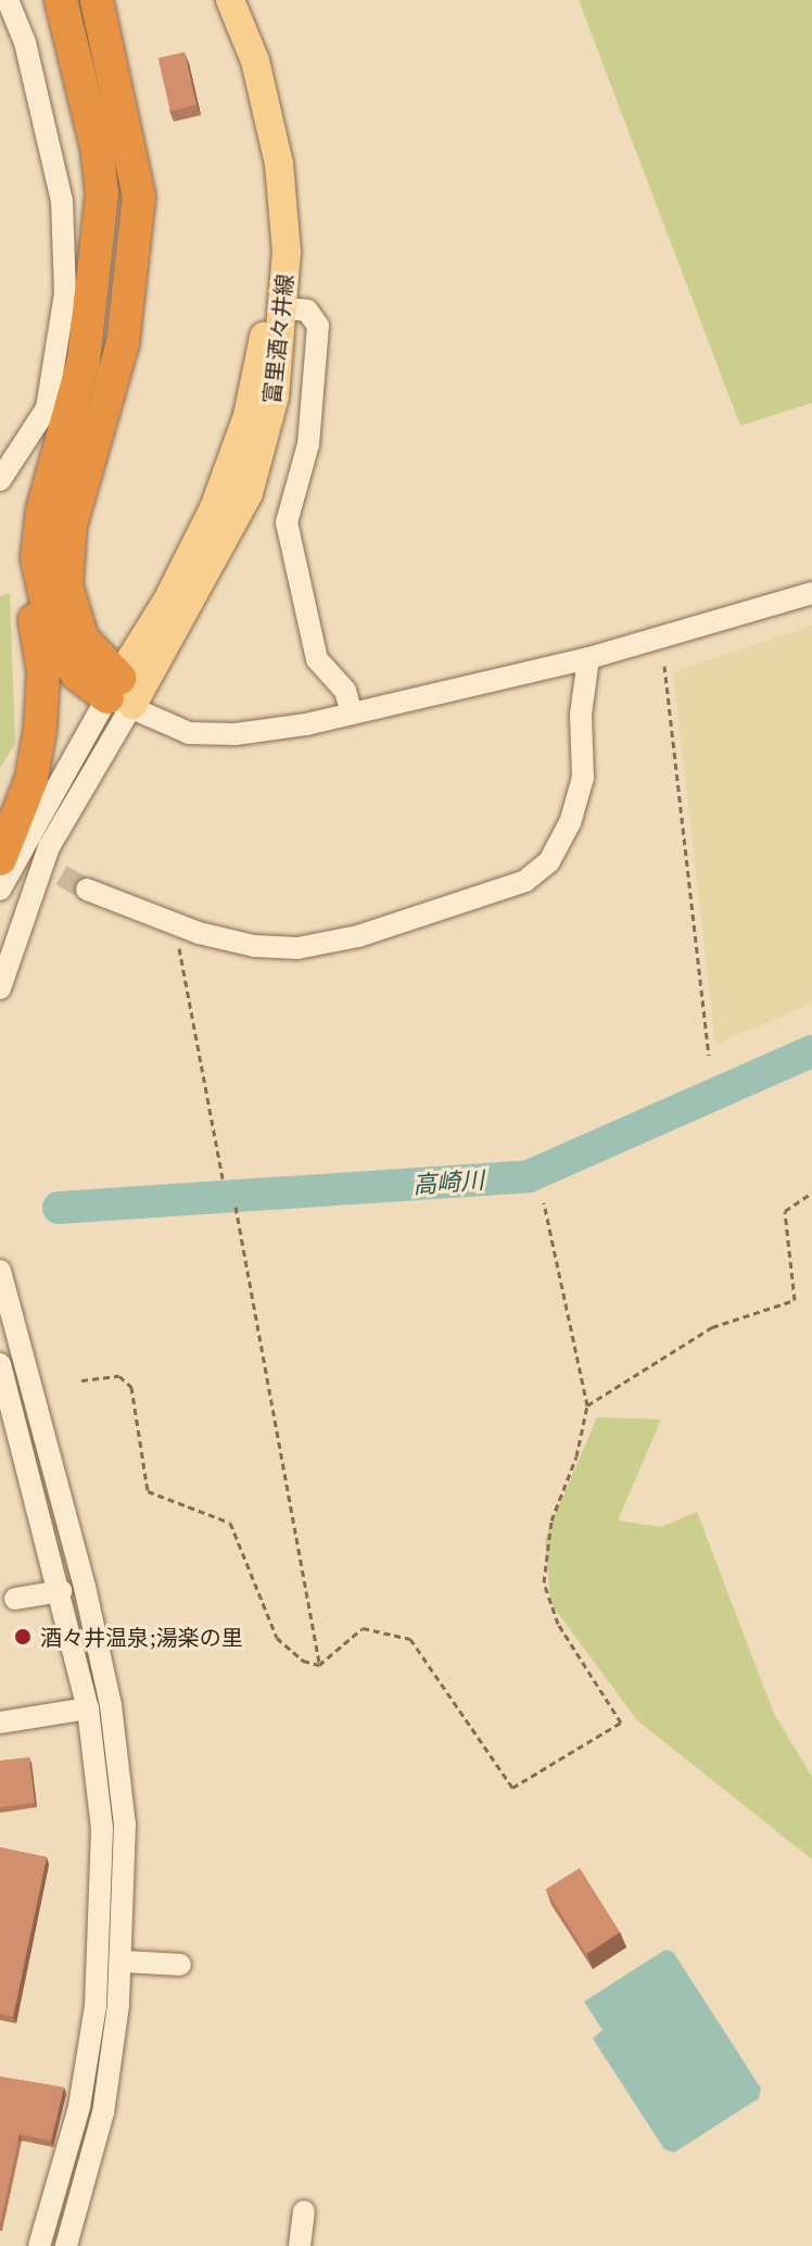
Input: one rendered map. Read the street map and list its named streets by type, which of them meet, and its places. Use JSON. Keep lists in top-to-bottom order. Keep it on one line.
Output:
{"streets":{"main road":["富里酒々井線"]},"water":["高崎川"],"places":["酒々井温泉;湯楽の里"]}
